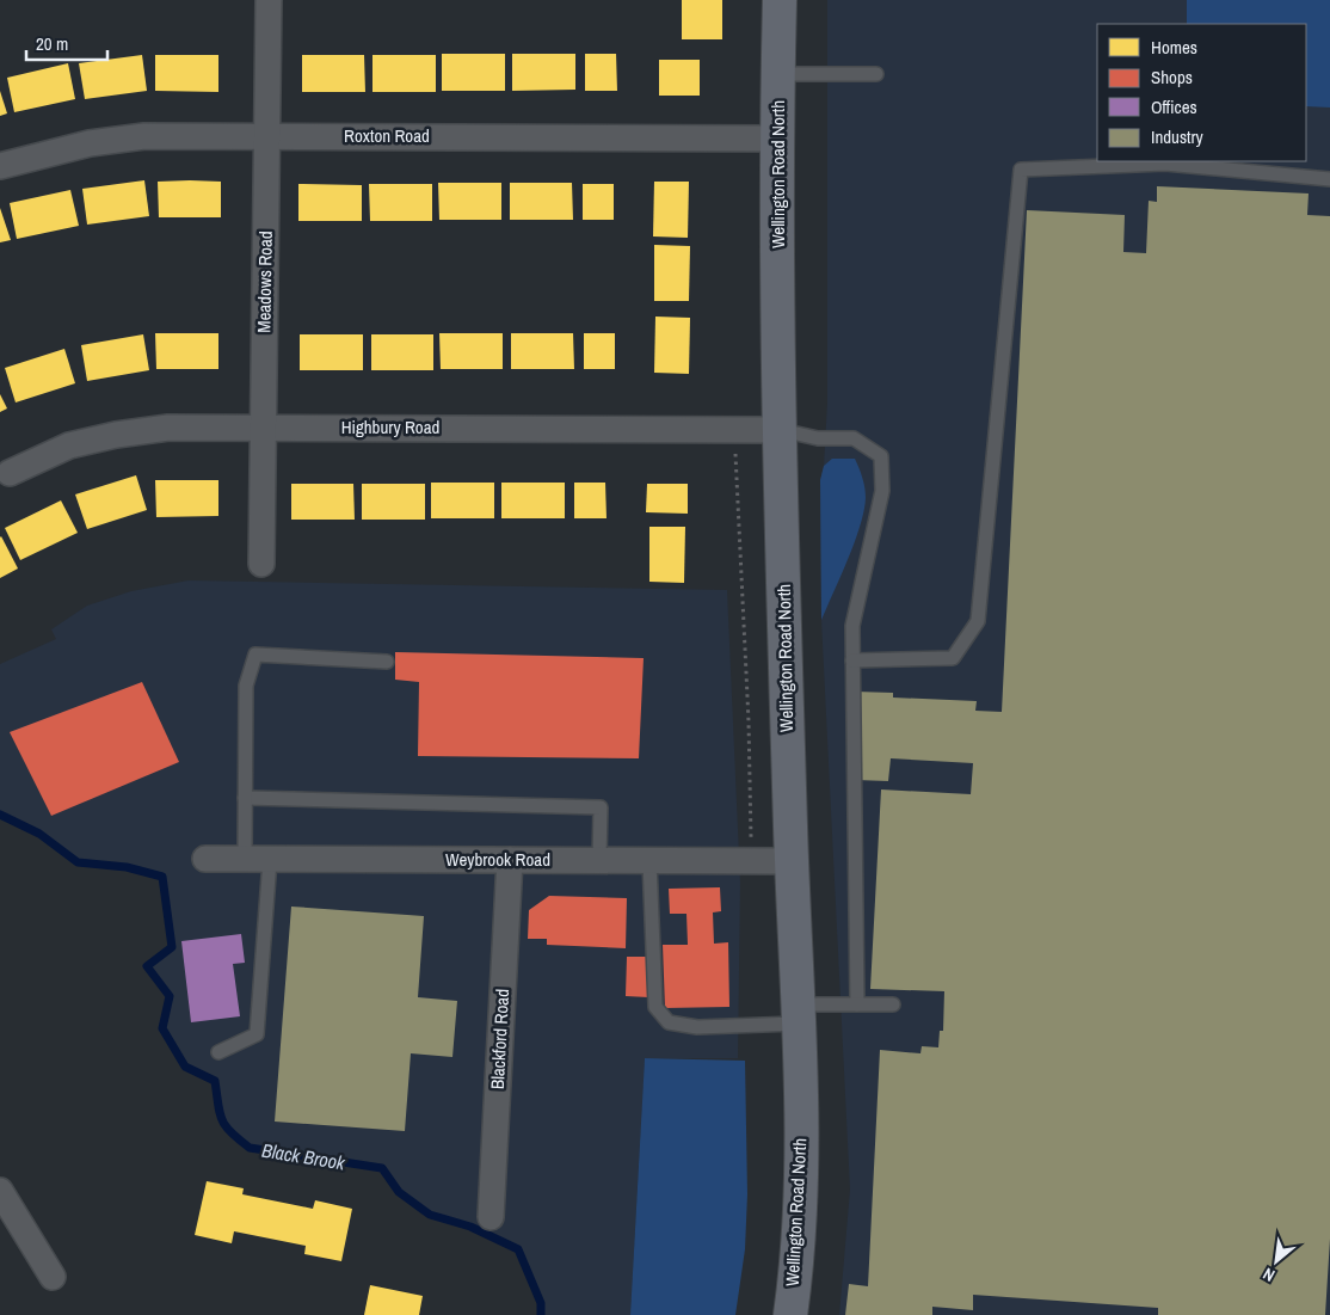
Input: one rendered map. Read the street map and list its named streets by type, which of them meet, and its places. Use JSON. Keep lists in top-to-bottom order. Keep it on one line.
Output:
{"streets":{"highway":["Wellington Road North"],"street":["Roxton Road","Meadows Road","Highbury Road","Weybrook Road","Blackford Road"]},"crossings":[["Roxton Road","Wellington Road North"],["Roxton Road","Meadows Road"],["Wellington Road North","Highbury Road"],["Wellington Road North","Weybrook Road"],["Meadows Road","Highbury Road"],["Weybrook Road","Blackford Road"]],"water":["Black Brook"],"legend":["Homes","Shops","Offices","Industry"],"scale_bar":"20 m","north":"bottom left"}
